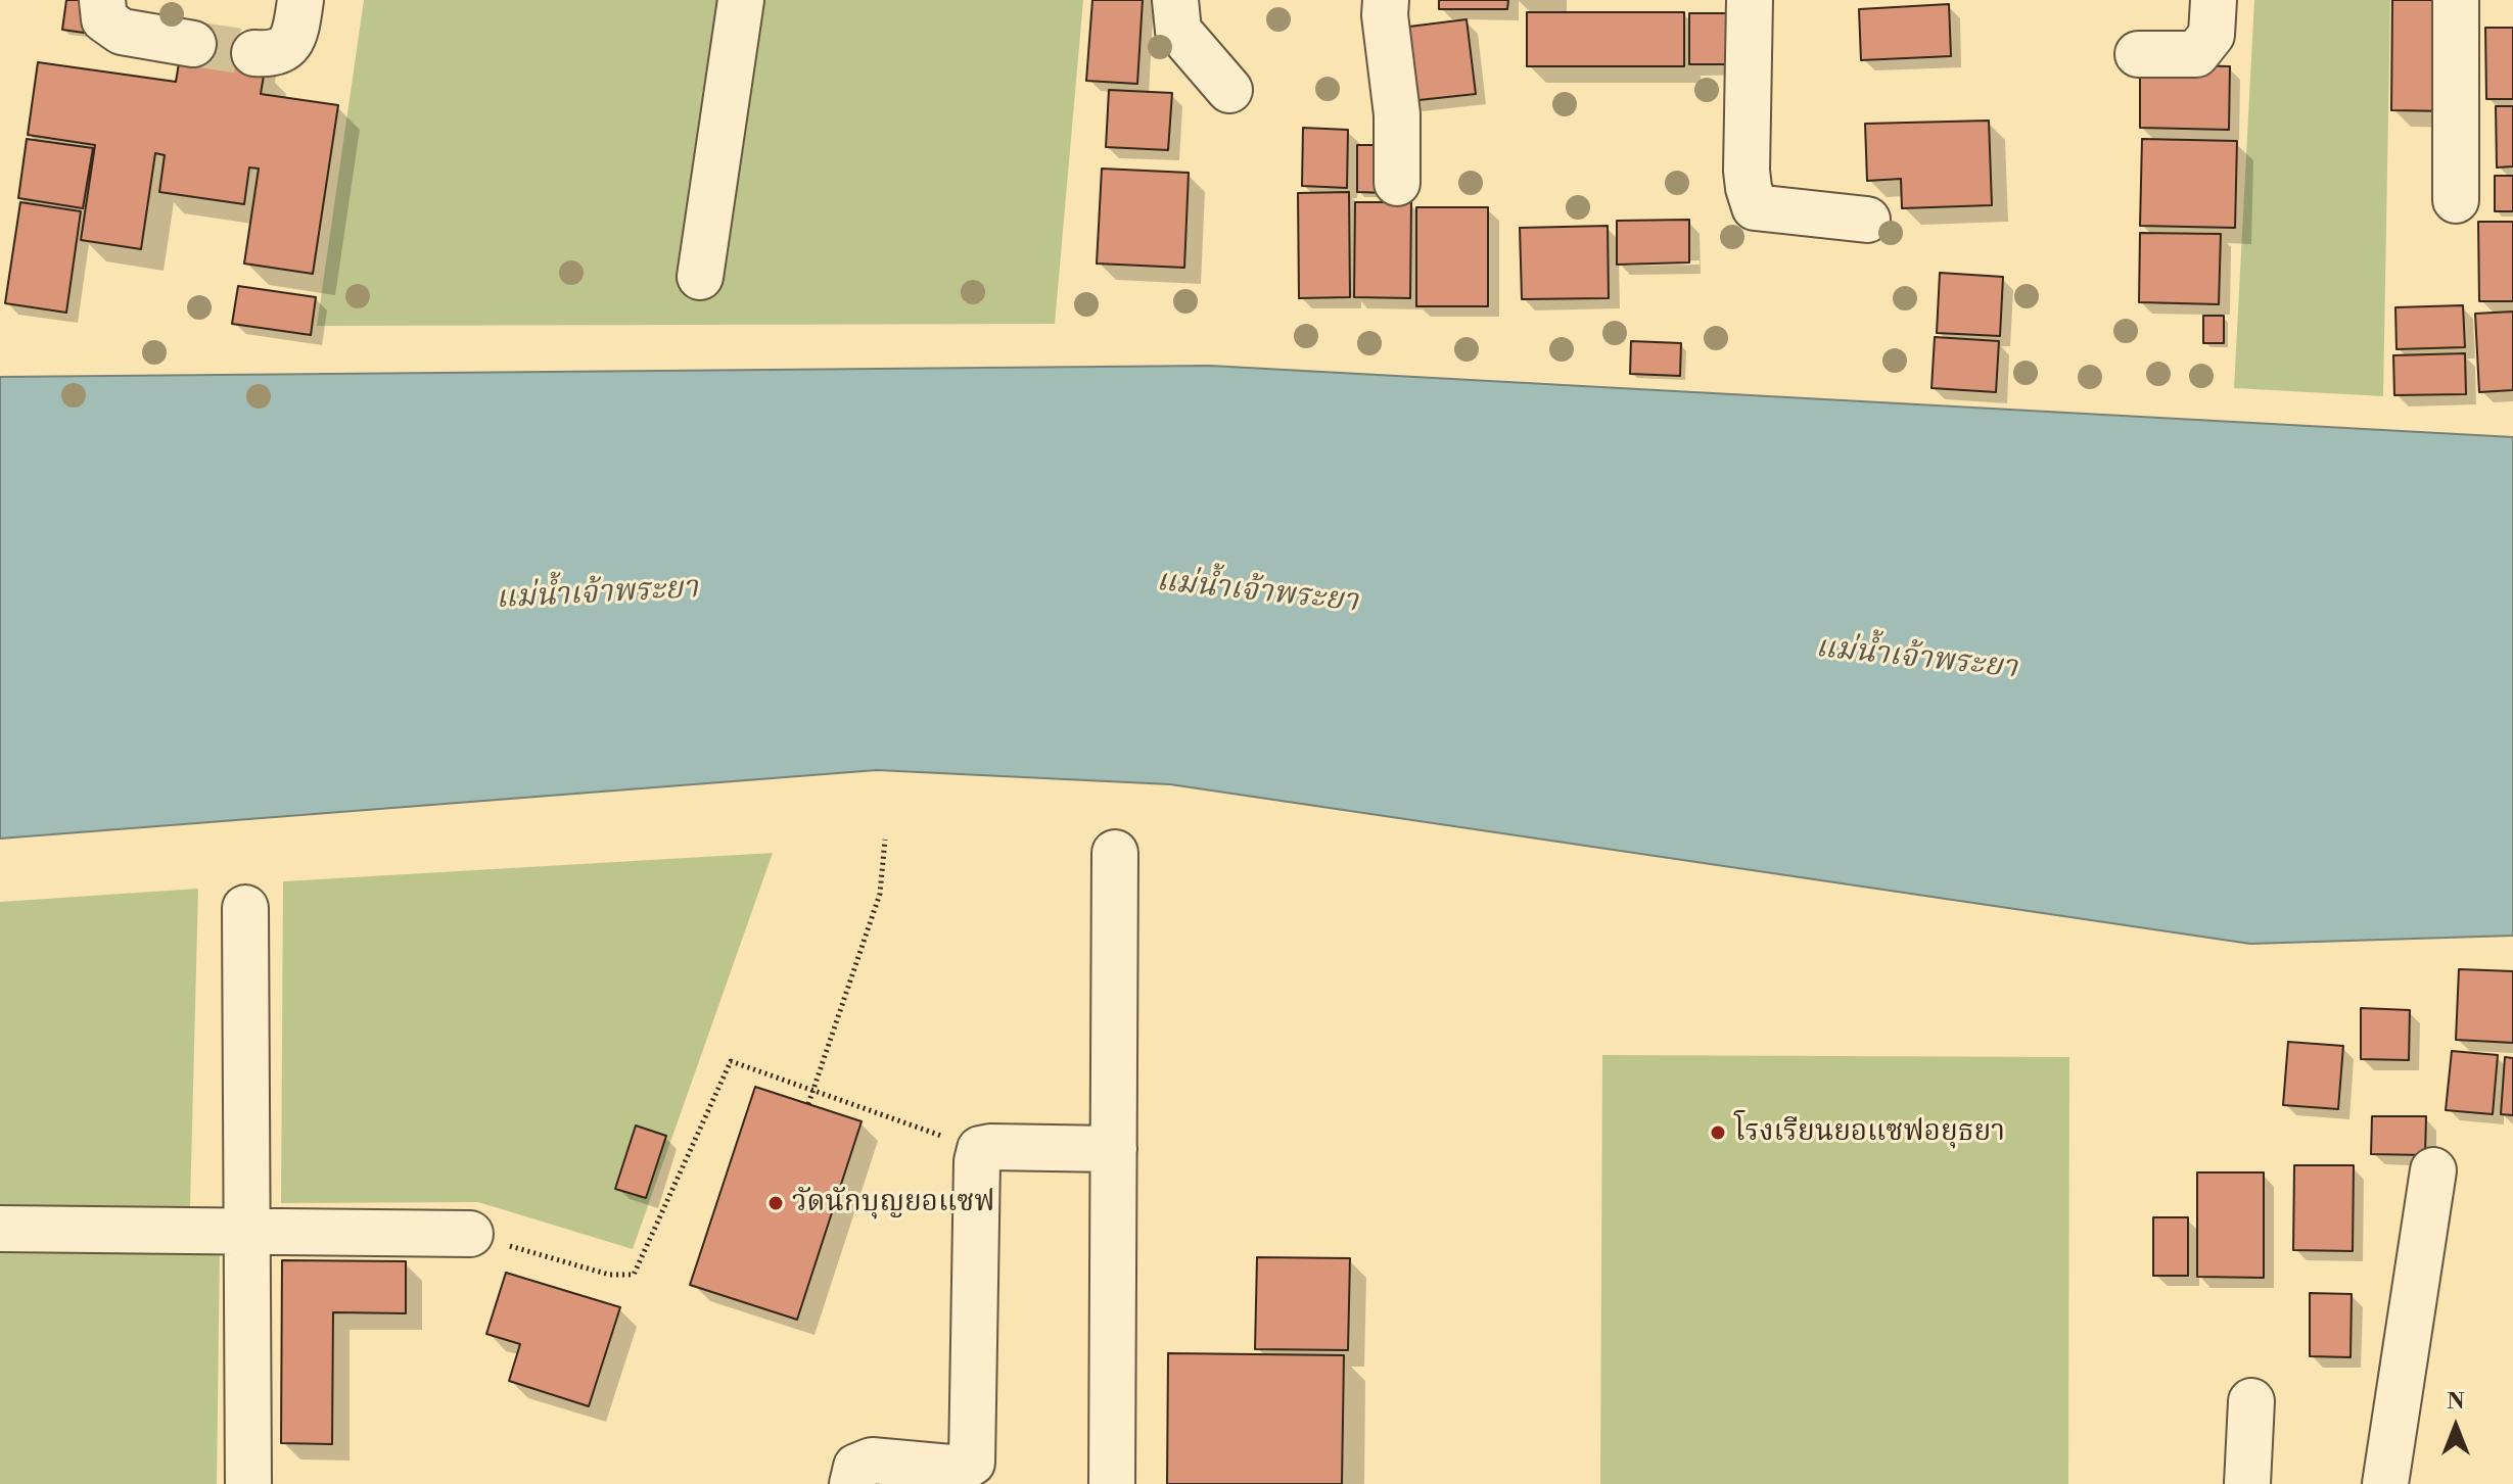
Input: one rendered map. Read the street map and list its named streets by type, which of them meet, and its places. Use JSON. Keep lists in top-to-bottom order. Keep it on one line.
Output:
{"water":["แม่น้ำเจ้าพระยา"],"places":["โรงเรียนยอแซฟอยุธยา","วัดนักบุญยอแซฟ"],"north":"top"}
